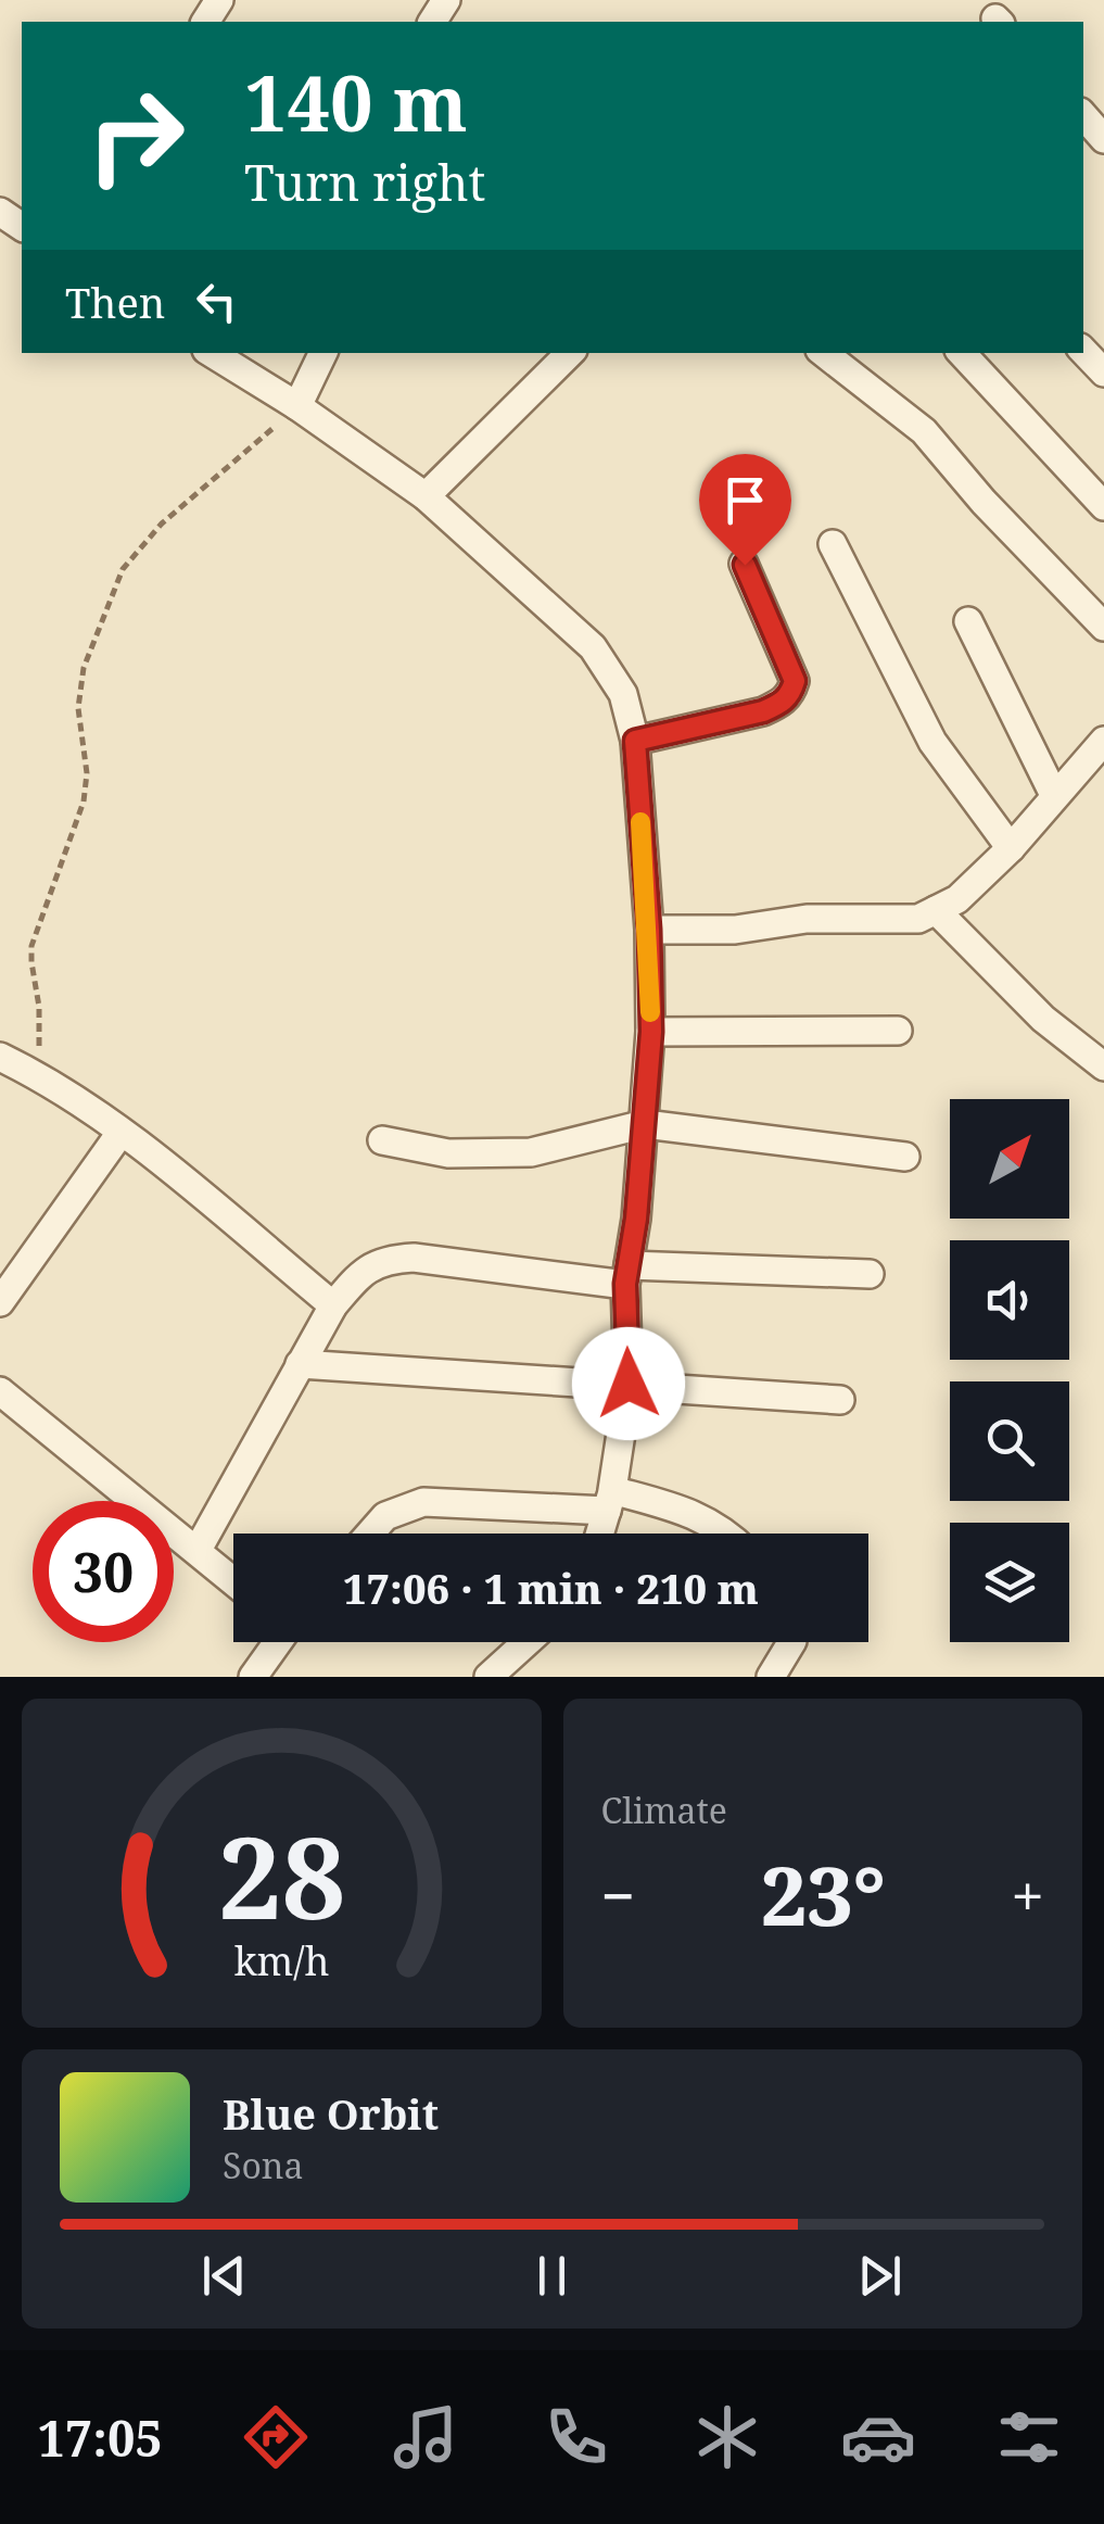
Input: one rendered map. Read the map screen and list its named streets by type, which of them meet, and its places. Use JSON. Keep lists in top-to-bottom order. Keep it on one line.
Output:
{"north":"top right","page":{"turn":["140 m","Turn right"],"then":"Then","limit":"30","trip":"17:06 · 1 min · 210 m","tile":"Climate","heat":["−","23°","+"],"song":["Blue Orbit","Sona"],"tabs":"17:05","gauge":["28","km/h"]}}
